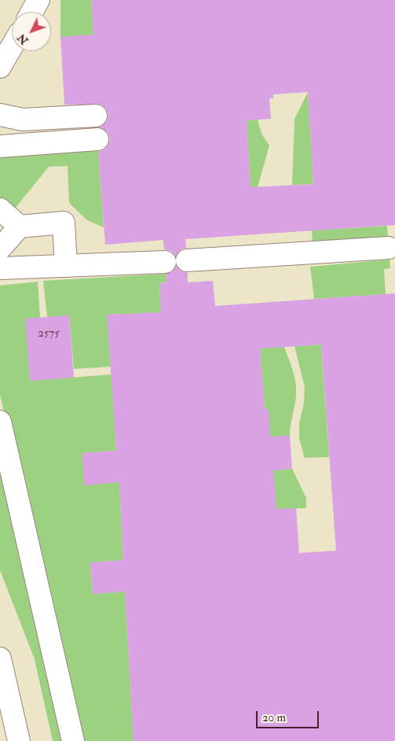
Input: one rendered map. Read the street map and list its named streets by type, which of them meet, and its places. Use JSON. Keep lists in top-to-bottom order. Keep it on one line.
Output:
{"house_numbers":["2575"],"scale_bar":"20 m","north":"bottom left"}
